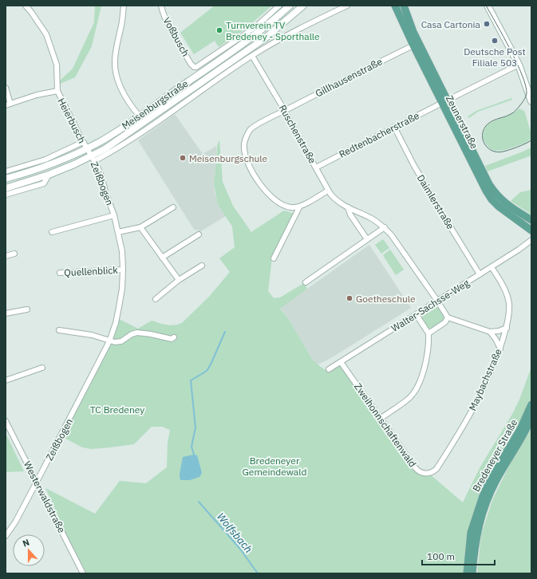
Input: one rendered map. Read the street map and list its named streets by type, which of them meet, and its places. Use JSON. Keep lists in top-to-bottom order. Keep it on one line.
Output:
{"streets":{"main road":["Meisenburgstraße","Zeunerstraße","Bredeneyer Straße"],"street":["Voßbusch","Gillhausenstraße","Heierbusch","Ruschenstraße","Redtenbacherstraße","Zeißbogen","Daimlerstraße","Quellenblick","Walter-Sachsse-Weg","Maybachstraße","Zweihonnschaftenwald","Westerwaldstraße"]},"crossings":[["Gillhausenstraße","Zeunerstraße"],["Gillhausenstraße","Ruschenstraße"],["Meisenburgstraße","Heierbusch"],["Meisenburgstraße","Ruschenstraße"],["Meisenburgstraße","Zeißbogen"],["Heierbusch","Zeißbogen"],["Zeunerstraße","Redtenbacherstraße"],["Ruschenstraße","Redtenbacherstraße"],["Ruschenstraße","Walter-Sachsse-Weg"],["Redtenbacherstraße","Daimlerstraße"],["Zeißbogen","Quellenblick"],["Zeißbogen","Westerwaldstraße"],["Daimlerstraße","Walter-Sachsse-Weg"],["Walter-Sachsse-Weg","Maybachstraße"],["Walter-Sachsse-Weg","Zweihonnschaftenwald"],["Maybachstraße","Zweihonnschaftenwald"]],"water":["Wolfsbach"],"parks":["TC Bredeney","Bredeneyer Gemeindewald"],"places":["Casa Cartonia","Turnverein TV Bredeney - Sporthalle","Deutsche Post Filiale 503","Meisenburgschule","Goetheschule"],"scale_bar":"100 m","north":"top"}
